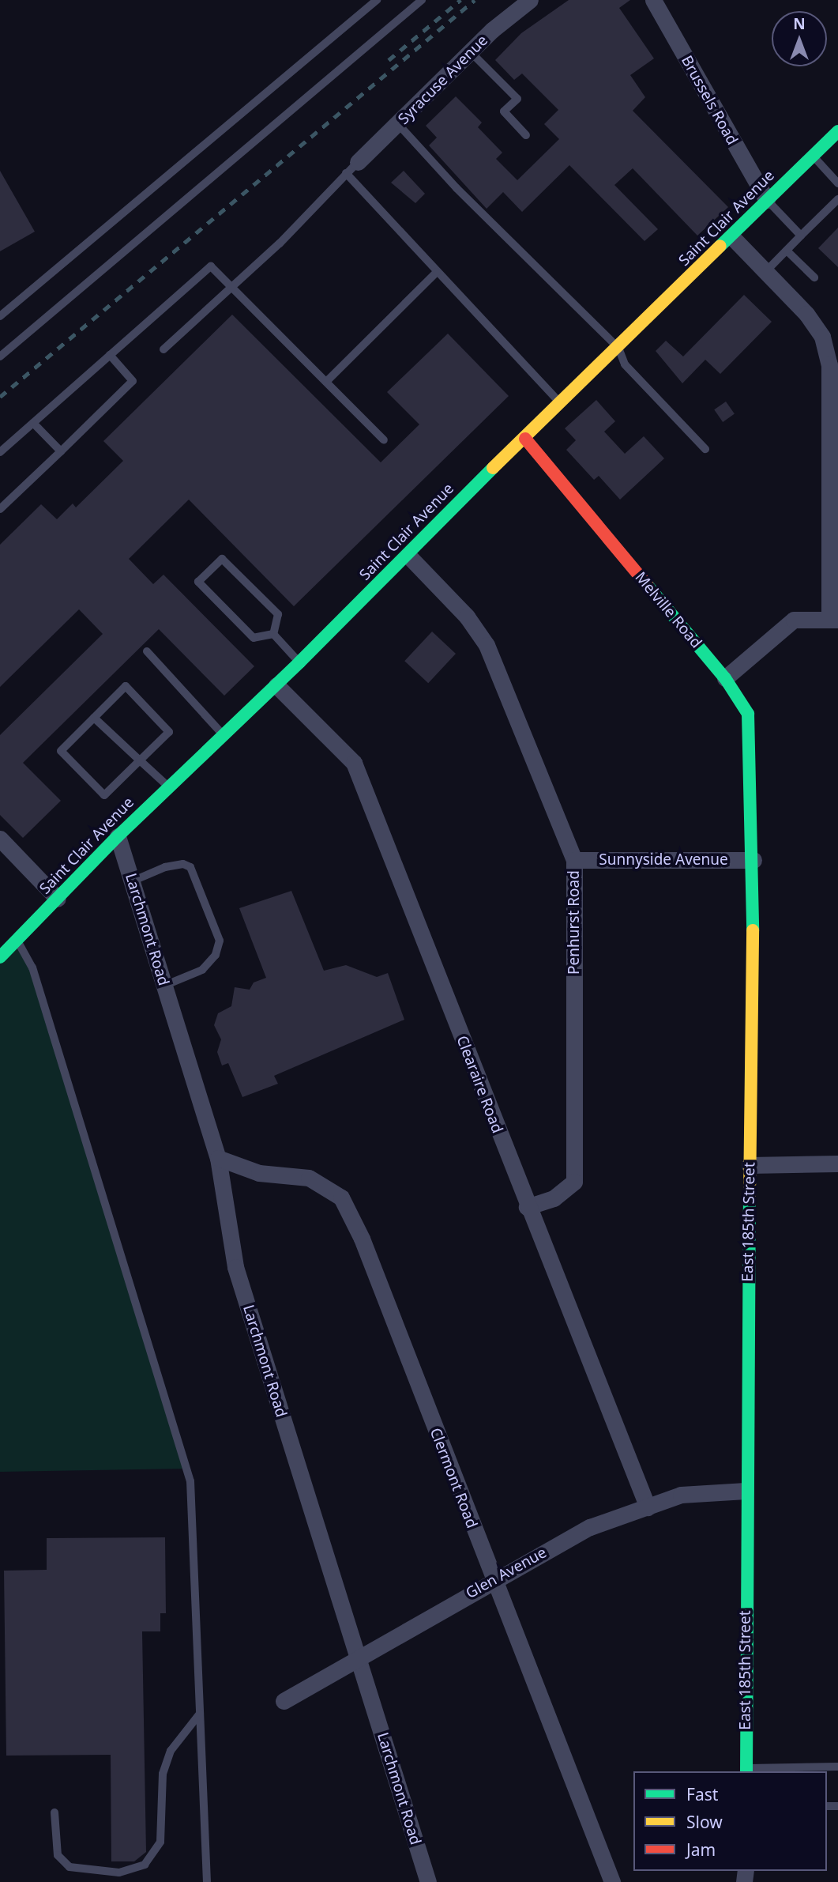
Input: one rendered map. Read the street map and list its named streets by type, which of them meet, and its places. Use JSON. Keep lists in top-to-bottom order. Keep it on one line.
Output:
{"streets":{"street":["Syracuse Avenue","Brussels Road","Saint Clair Avenue","Melville Road","Sunnyside Avenue","Penhurst Road","Larchmont Road","Clearaire Road","East 185th Street","Clermont Road","Glen Avenue"]},"crossings":[["Brussels Road","Saint Clair Avenue"],["Saint Clair Avenue","Melville Road"],["Saint Clair Avenue","Penhurst Road"],["Saint Clair Avenue","Larchmont Road"],["Saint Clair Avenue","Clearaire Road"],["Melville Road","East 185th Street"],["Sunnyside Avenue","Penhurst Road"],["Sunnyside Avenue","East 185th Street"],["Penhurst Road","Clearaire Road"],["Larchmont Road","Clermont Road"],["Larchmont Road","Glen Avenue"],["Clearaire Road","Glen Avenue"],["East 185th Street","Glen Avenue"],["Clermont Road","Glen Avenue"]],"legend":["Fast","Slow","Jam"],"north":"top"}
